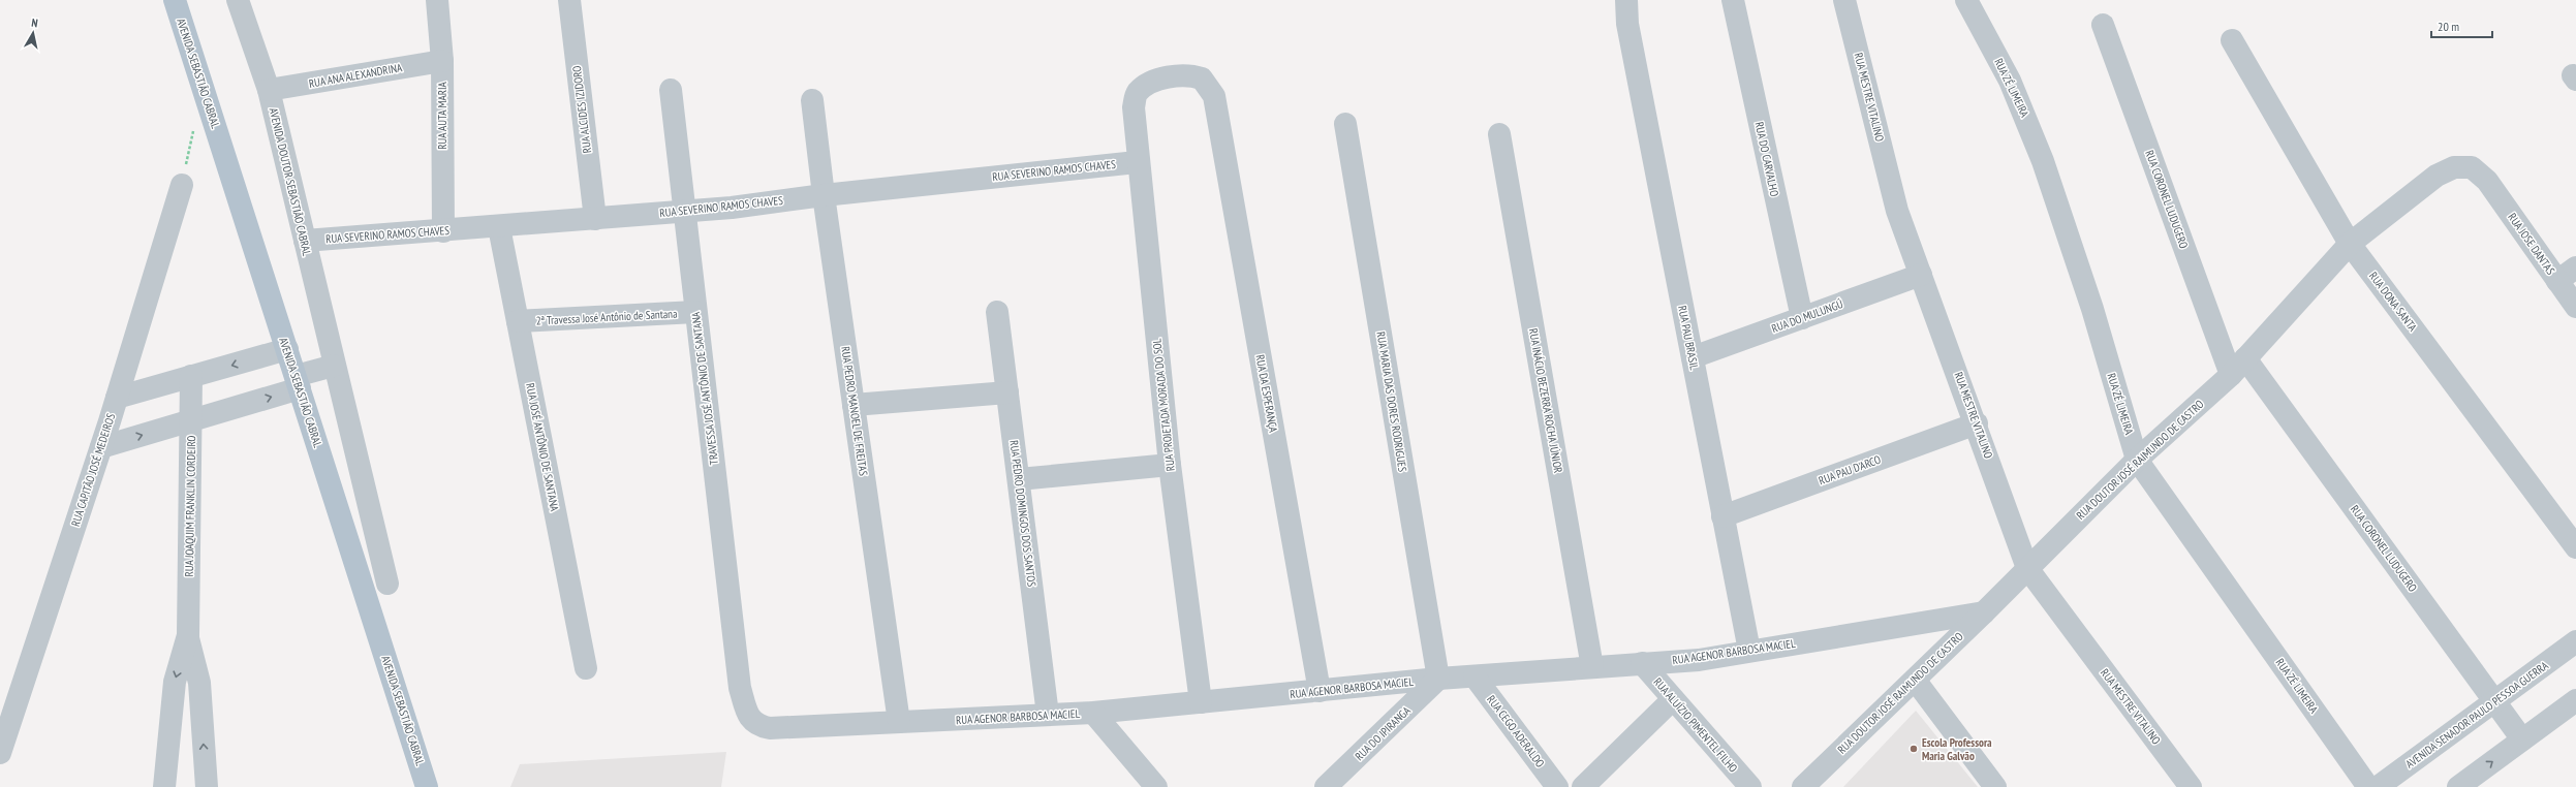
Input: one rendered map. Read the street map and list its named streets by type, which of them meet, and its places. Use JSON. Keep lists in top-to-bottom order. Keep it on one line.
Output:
{"streets":{"main road":["AVENIDA SEBASTIÃO CABRAL"],"street":["RUA ANA ALEXANDRINA","RUA ZÉ LIMEIRA","RUA MESTRE VITALINO","RUA ALCIDES IZIDORO","RUA AUTA MARIA","RUA DO CARVALHO","RUA SEVERINO RAMOS CHAVES","AVENIDA DOUTOR SEBASTIÃO CABRAL","RUA CORONEL LUDUGERO","RUA JOSE DANTAS","RUA DONA SANTA","RUA DO MULUNGÚ","2ª Travessa José Antônio de Santana","RUA PAU BRASIL","TRAVESSA JOSÉ ANTÔNIO DE SANTANA","RUA DA ESPERANÇA","RUA INÁCIO BEZERRA ROCHA JÚNIOR","RUA MARIA DAS DORES RODRIGUES","RUA PROJETADA MORADA DO SOL","RUA PEDRO MANOEL DE FREITAS","RUA JOSÉ ANTÔNIO DE SANTANA","RUA DOUTOR JOSÉ RAIMUNDO DE CASTRO","RUA CAPITÃO JOSÉ MEDEIROS","RUA PAU D'ARCO","RUA JOAQUIM FRANKLIN CORDEIRO","RUA PEDRO DOMINGOS DOS SANTOS","RUA AGENOR BARBOSA MACIEL","AVENIDA SENADOR PAULO PESSOA GUERRA","RUA ALUÍZIO PIMENTEL FILHO","RUA CEGO ADERALDO","RUA DO IPIRANGA"]},"crossings":[["RUA ANA ALEXANDRINA","RUA AUTA MARIA"],["RUA ANA ALEXANDRINA","AVENIDA DOUTOR SEBASTIÃO CABRAL"],["RUA ZÉ LIMEIRA","RUA DOUTOR JOSÉ RAIMUNDO DE CASTRO"],["RUA MESTRE VITALINO","RUA DO MULUNGÚ"],["RUA MESTRE VITALINO","RUA DOUTOR JOSÉ RAIMUNDO DE CASTRO"],["RUA MESTRE VITALINO","RUA PAU D'ARCO"],["RUA ALCIDES IZIDORO","RUA SEVERINO RAMOS CHAVES"],["RUA AUTA MARIA","RUA SEVERINO RAMOS CHAVES"],["RUA DO CARVALHO","RUA DO MULUNGÚ"],["RUA SEVERINO RAMOS CHAVES","AVENIDA DOUTOR SEBASTIÃO CABRAL"],["RUA SEVERINO RAMOS CHAVES","TRAVESSA JOSÉ ANTÔNIO DE SANTANA"],["RUA SEVERINO RAMOS CHAVES","RUA PROJETADA MORADA DO SOL"],["RUA SEVERINO RAMOS CHAVES","RUA PEDRO MANOEL DE FREITAS"],["RUA SEVERINO RAMOS CHAVES","RUA JOSÉ ANTÔNIO DE SANTANA"],["RUA CORONEL LUDUGERO","RUA DOUTOR JOSÉ RAIMUNDO DE CASTRO"],["RUA CORONEL LUDUGERO","AVENIDA SENADOR PAULO PESSOA GUERRA"],["RUA JOSE DANTAS","RUA DOUTOR JOSÉ RAIMUNDO DE CASTRO"],["RUA DONA SANTA","RUA DOUTOR JOSÉ RAIMUNDO DE CASTRO"],["RUA DO MULUNGÚ","RUA PAU BRASIL"],["2ª Travessa José Antônio de Santana","TRAVESSA JOSÉ ANTÔNIO DE SANTANA"],["2ª Travessa José Antônio de Santana","RUA JOSÉ ANTÔNIO DE SANTANA"],["RUA PAU BRASIL","RUA PAU D'ARCO"],["RUA PAU BRASIL","RUA AGENOR BARBOSA MACIEL"],["TRAVESSA JOSÉ ANTÔNIO DE SANTANA","RUA AGENOR BARBOSA MACIEL"],["RUA DA ESPERANÇA","RUA PROJETADA MORADA DO SOL"],["RUA DA ESPERANÇA","RUA AGENOR BARBOSA MACIEL"],["RUA INÁCIO BEZERRA ROCHA JÚNIOR","RUA AGENOR BARBOSA MACIEL"],["RUA MARIA DAS DORES RODRIGUES","RUA AGENOR BARBOSA MACIEL"],["RUA MARIA DAS DORES RODRIGUES","RUA DO IPIRANGA"],["RUA PROJETADA MORADA DO SOL","RUA AGENOR BARBOSA MACIEL"],["RUA PEDRO MANOEL DE FREITAS","RUA AGENOR BARBOSA MACIEL"],["RUA DOUTOR JOSÉ RAIMUNDO DE CASTRO","RUA AGENOR BARBOSA MACIEL"],["RUA PEDRO DOMINGOS DOS SANTOS","RUA AGENOR BARBOSA MACIEL"],["RUA AGENOR BARBOSA MACIEL","RUA ALUÍZIO PIMENTEL FILHO"],["RUA AGENOR BARBOSA MACIEL","RUA CEGO ADERALDO"],["RUA AGENOR BARBOSA MACIEL","RUA DO IPIRANGA"]],"places":["Escola Professora Maria Galvão"],"scale_bar":"20 m","north":"top"}
